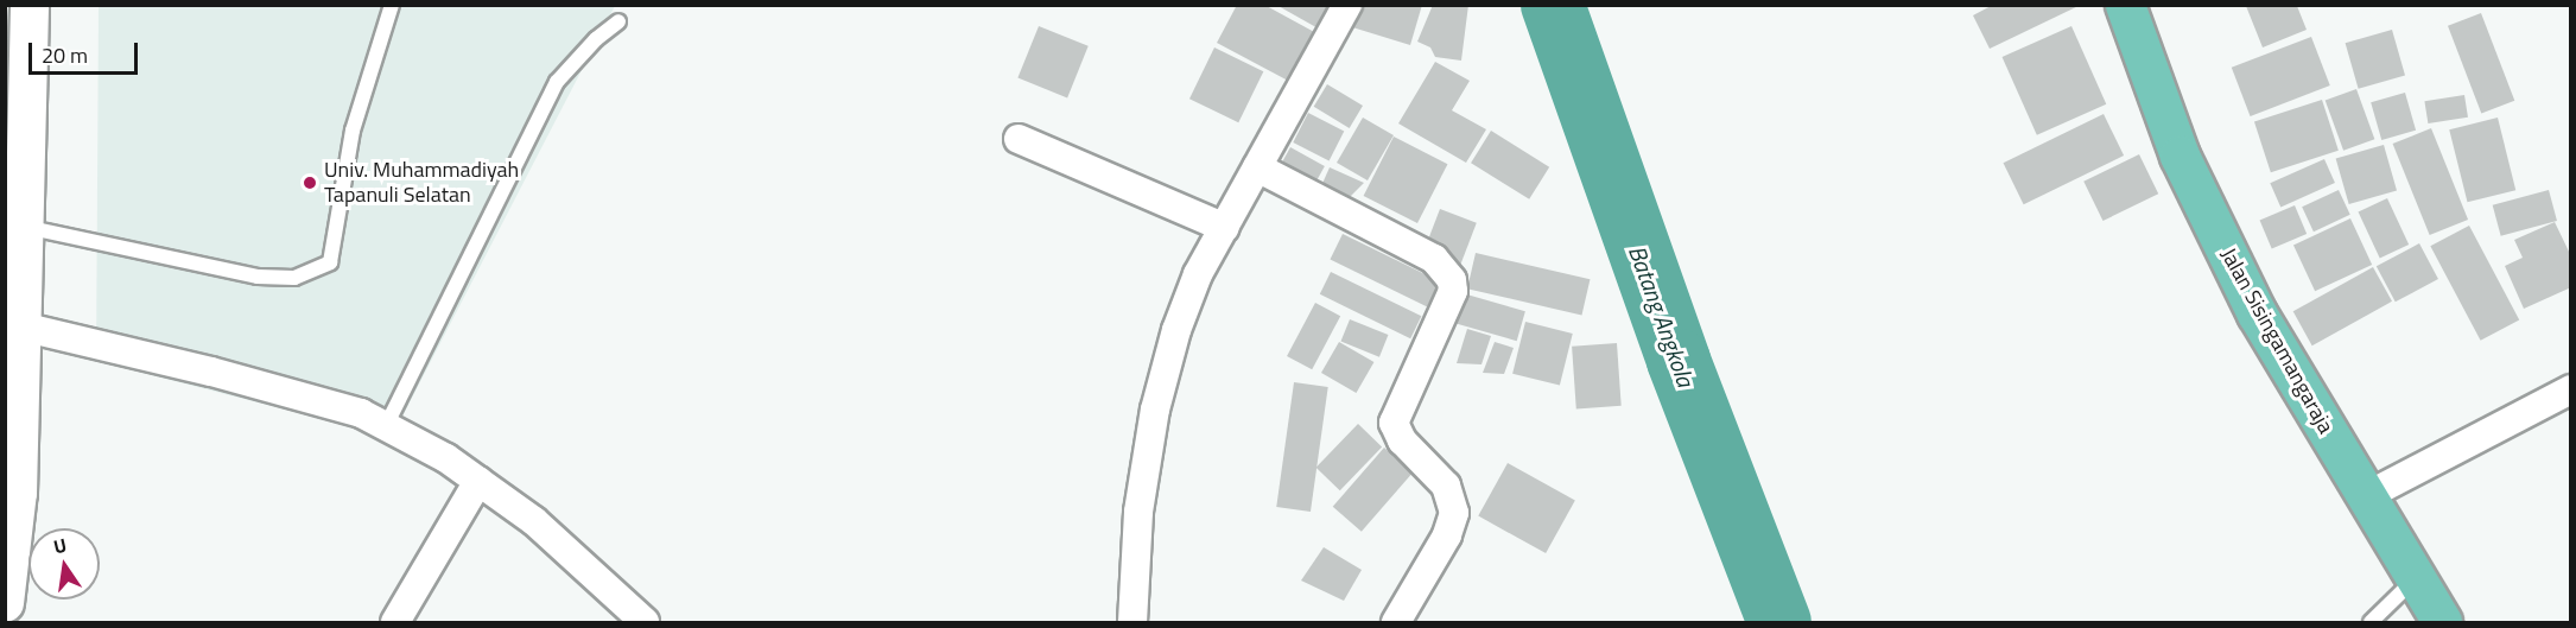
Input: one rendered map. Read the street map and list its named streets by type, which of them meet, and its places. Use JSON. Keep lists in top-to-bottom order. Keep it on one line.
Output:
{"streets":{"highway":["Jalan Sisingamangaraja"]},"water":["Batang Angkola"],"places":["Univ. Muhammadiyah Tapanuli Selatan"],"scale_bar":"20 m","north":"top"}
